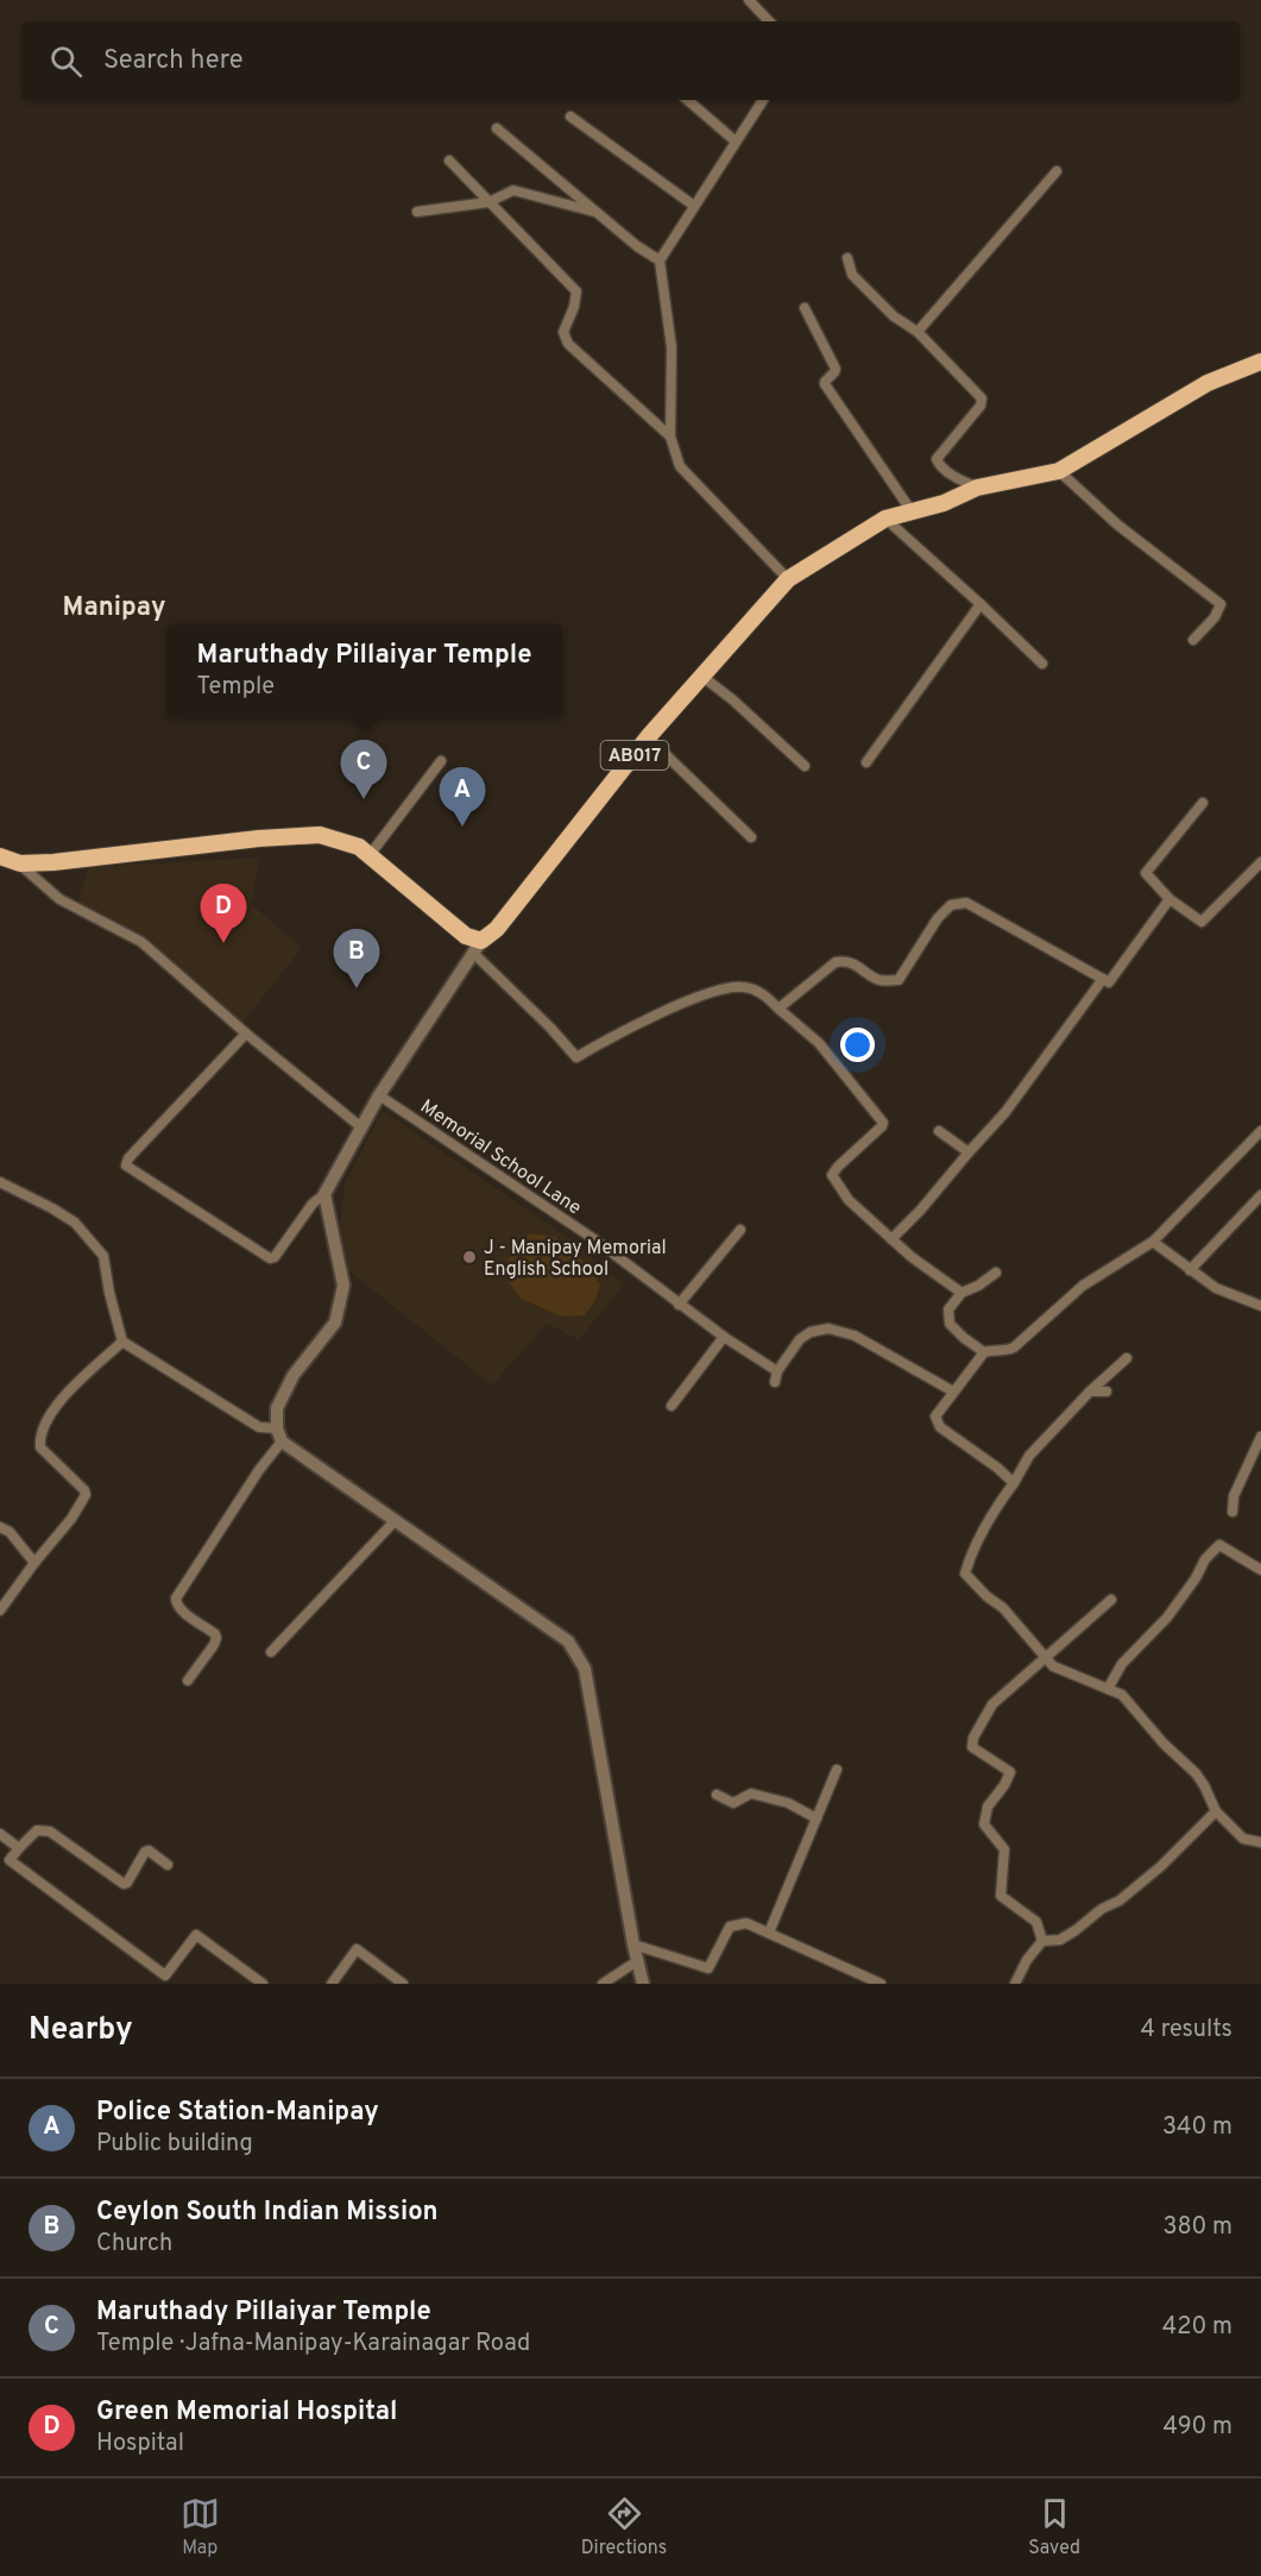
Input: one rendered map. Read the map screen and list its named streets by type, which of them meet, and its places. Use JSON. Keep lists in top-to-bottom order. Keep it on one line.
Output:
{"streets":{"main road":["AB017"],"street":["Memorial School Lane"]},"districts":["Manipay"],"places":["J - Manipay Memorial English School"],"page":{"search":"Search here","popup":["Maruthady Pillaiyar Temple","Temple"],"pins":["C","A","D","B"],"heading":["Nearby","4 results"],"list":[{"mark":"A","name":"Police Station-Manipay","note":"Public building","value":"340 m"},{"mark":"B","name":"Ceylon South Indian Mission","note":"Church","value":"380 m"},{"mark":"C","name":"Maruthady Pillaiyar Temple","note":"Temple · Jafna-Manipay-Karainagar Road","value":"420 m"},{"mark":"D","name":"Green Memorial Hospital","note":"Hospital","value":"490 m"}],"nav":["Map","Directions","Saved"]}}
